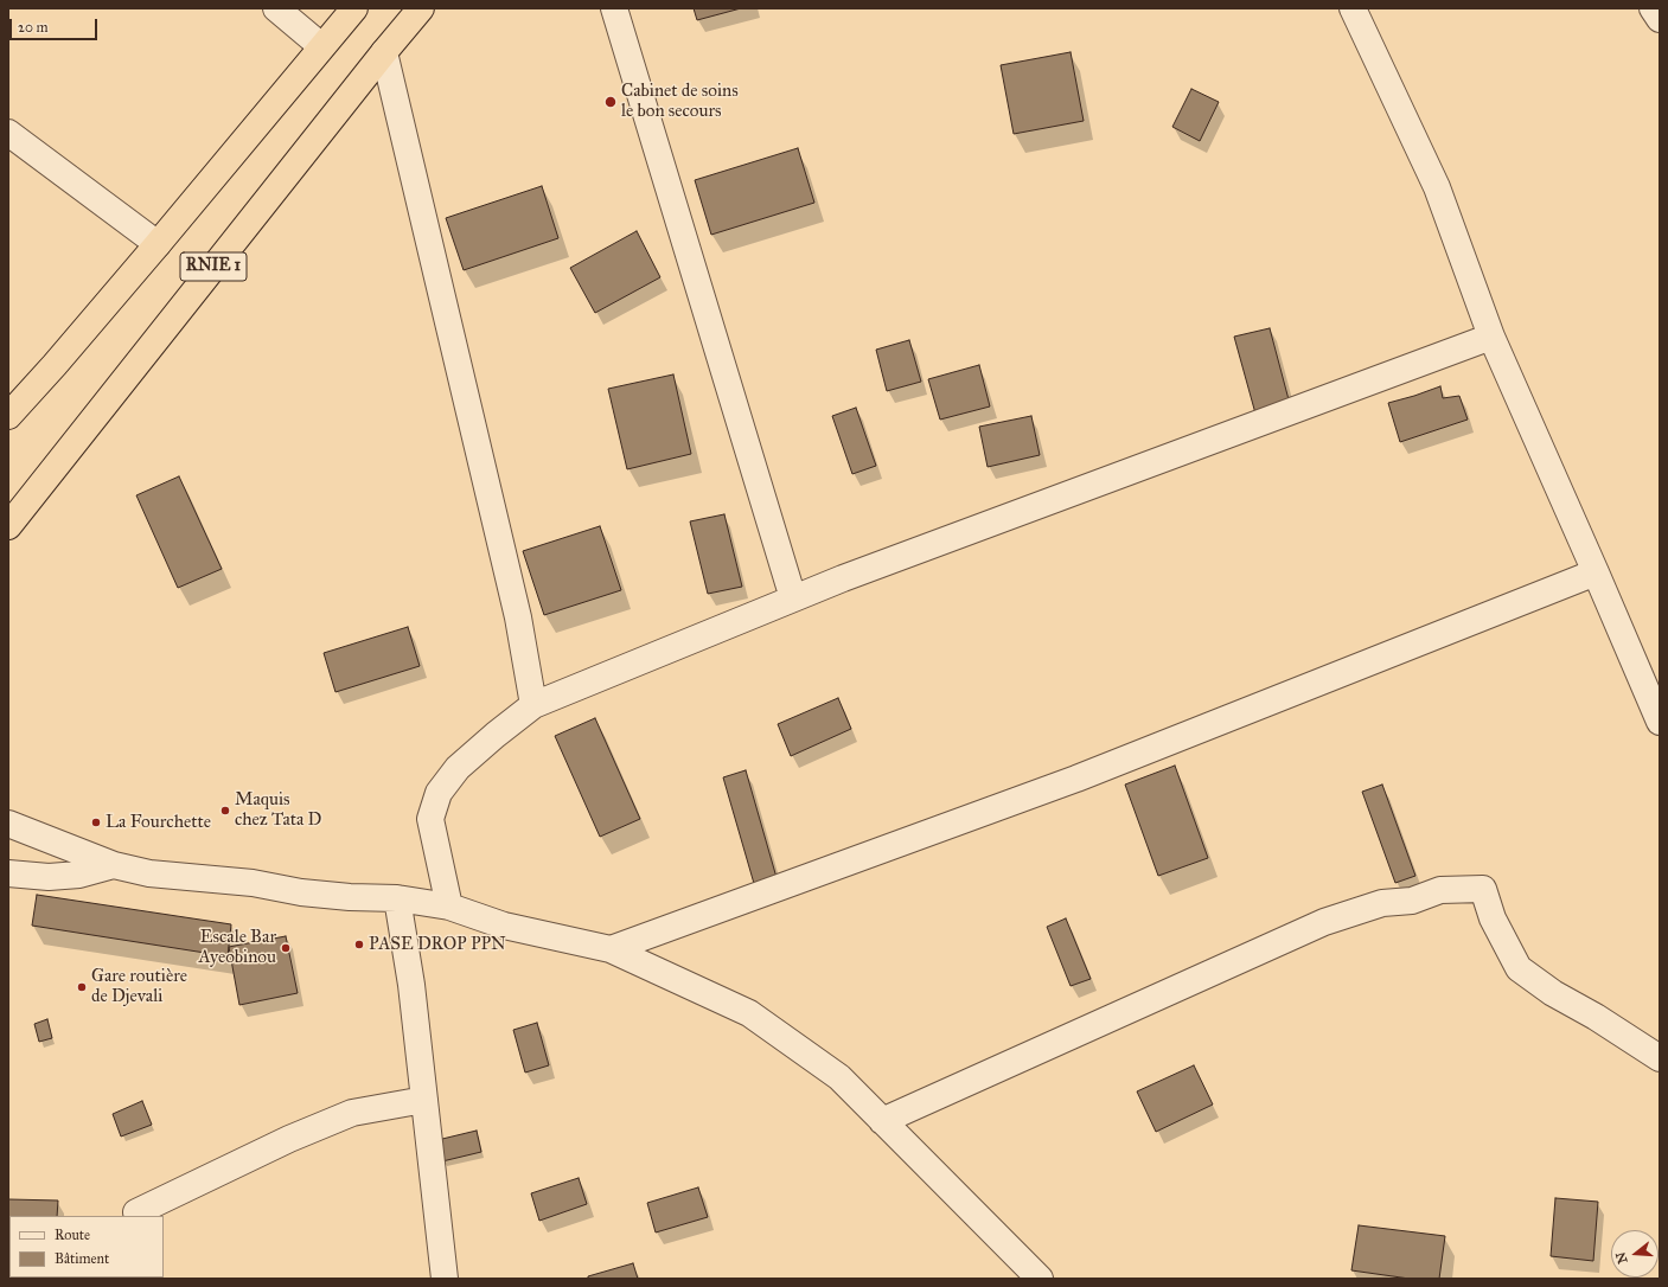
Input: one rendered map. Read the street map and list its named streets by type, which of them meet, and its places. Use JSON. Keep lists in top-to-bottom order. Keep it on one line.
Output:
{"streets":{"highway":["RNIE 1"]},"places":["Cabinet de soins le bon secours","Maquis chez Tata D","La Fourchette","PASE DROP PPN","Escale Bar Ayeobinou","Gare routière de Djevali"],"legend":["Route","Bâtiment"],"scale_bar":"20 m","north":"left"}
